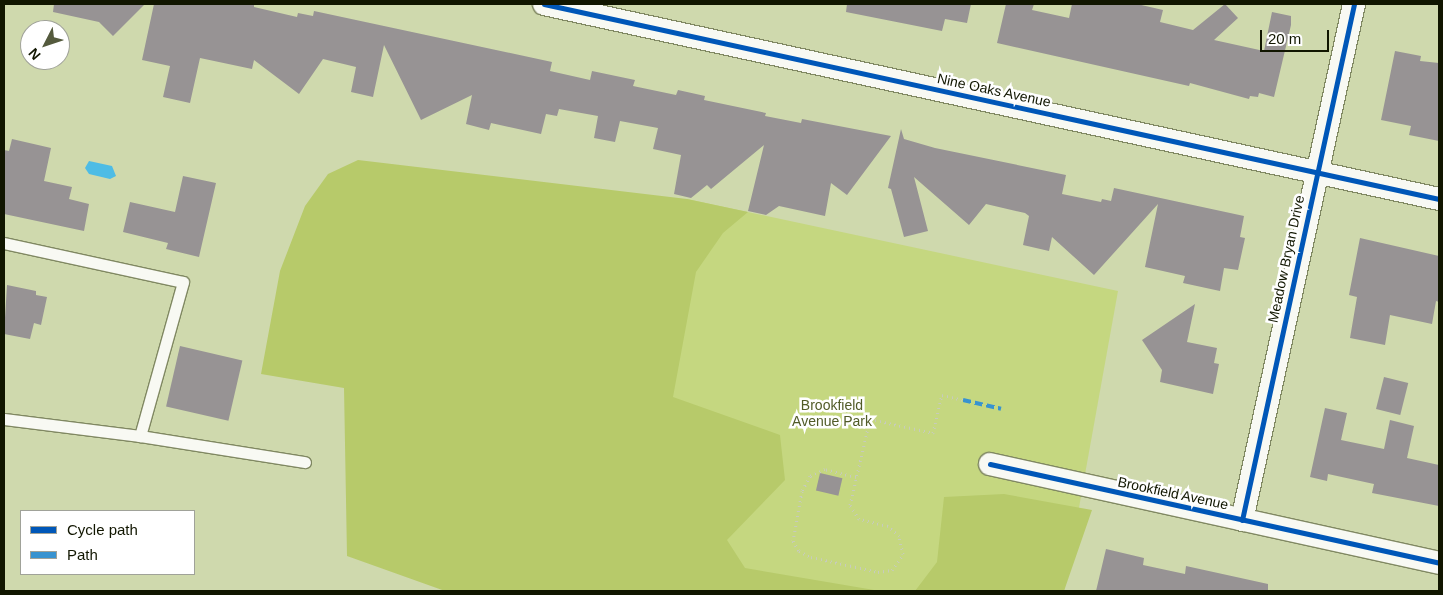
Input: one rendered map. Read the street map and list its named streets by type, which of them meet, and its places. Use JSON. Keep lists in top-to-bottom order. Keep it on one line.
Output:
{"streets":{"street":["Nine Oaks Avenue","Meadow Bryan Drive","Brookfield Avenue"]},"crossings":[["Nine Oaks Avenue","Meadow Bryan Drive"],["Meadow Bryan Drive","Brookfield Avenue"]],"parks":["Brookfield Avenue Park"],"legend":["Cycle path","Path"],"scale_bar":"20 m","north":"bottom left"}
